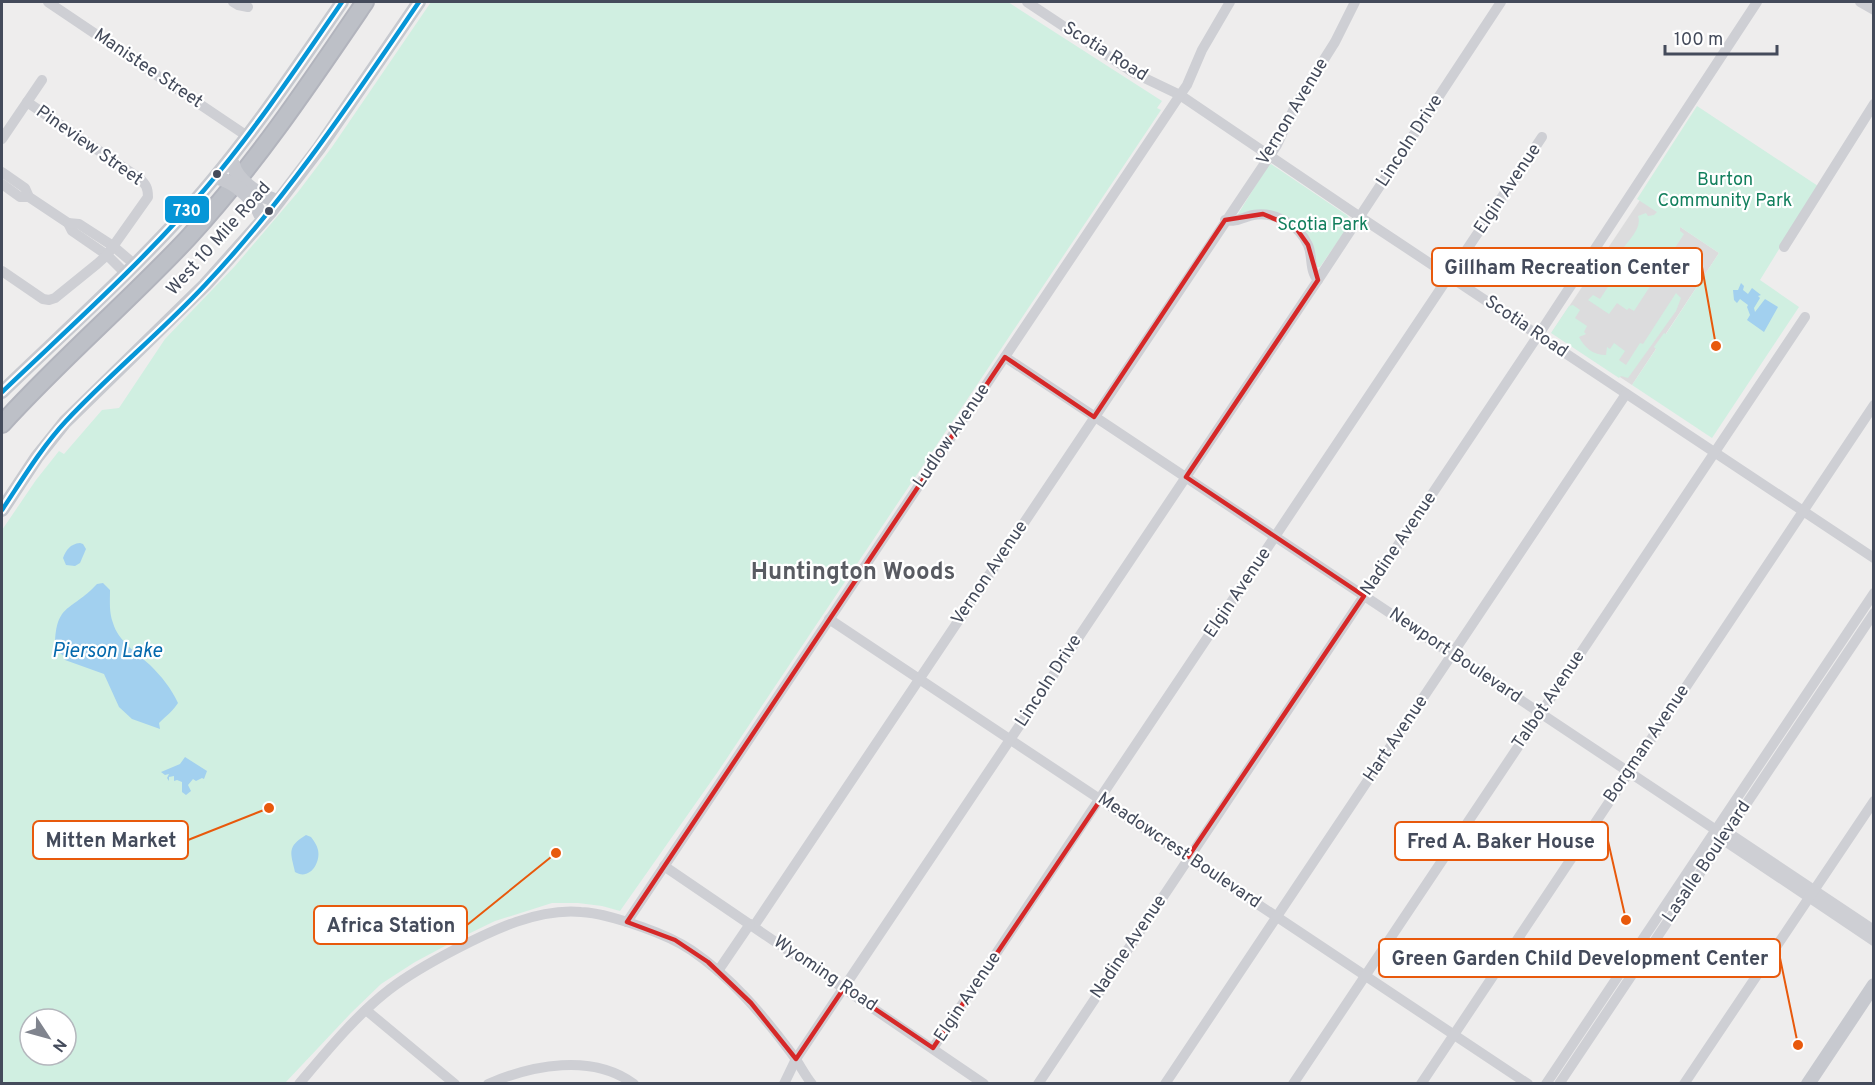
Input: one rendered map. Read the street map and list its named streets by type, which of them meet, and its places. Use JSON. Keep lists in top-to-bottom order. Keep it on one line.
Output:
{"streets":{"main road":["West 10 Mile Road"],"street":["Scotia Road","Manistee Street","Vernon Avenue","Lincoln Drive","Pineview Street","Elgin Avenue","Ludlow Avenue","Nadine Avenue","Newport Boulevard","Talbot Avenue","Hart Avenue","Borgman Avenue","Meadowcrest Boulevard","Lasalle Boulevard","Wyoming Road"]},"crossings":[["Scotia Road","Vernon Avenue"],["Scotia Road","Lincoln Drive"],["Scotia Road","Elgin Avenue"],["Scotia Road","Ludlow Avenue"],["Scotia Road","Nadine Avenue"],["Scotia Road","Talbot Avenue"],["Scotia Road","Hart Avenue"],["Scotia Road","Borgman Avenue"],["Vernon Avenue","Newport Boulevard"],["Vernon Avenue","Meadowcrest Boulevard"],["Vernon Avenue","Wyoming Road"],["Lincoln Drive","Newport Boulevard"],["Lincoln Drive","Meadowcrest Boulevard"],["Lincoln Drive","Wyoming Road"],["Elgin Avenue","Newport Boulevard"],["Elgin Avenue","Meadowcrest Boulevard"],["Elgin Avenue","Wyoming Road"],["Ludlow Avenue","Newport Boulevard"],["Ludlow Avenue","Meadowcrest Boulevard"],["Ludlow Avenue","Wyoming Road"],["Nadine Avenue","Newport Boulevard"],["Nadine Avenue","Meadowcrest Boulevard"],["Newport Boulevard","Talbot Avenue"],["Newport Boulevard","Hart Avenue"],["Newport Boulevard","Borgman Avenue"],["Newport Boulevard","Lasalle Boulevard"],["Talbot Avenue","Meadowcrest Boulevard"],["Hart Avenue","Meadowcrest Boulevard"],["Borgman Avenue","Meadowcrest Boulevard"]],"districts":["Huntington Woods"],"water":["Pierson Lake"],"parks":["Burton Community Park","Scotia Park"],"places":["Gillham Recreation Center","Mitten Market","Africa Station","Fred A. Baker House","Green Garden Child Development Center"],"lines":["transit line 730"],"scale_bar":"100 m","north":"bottom right"}
